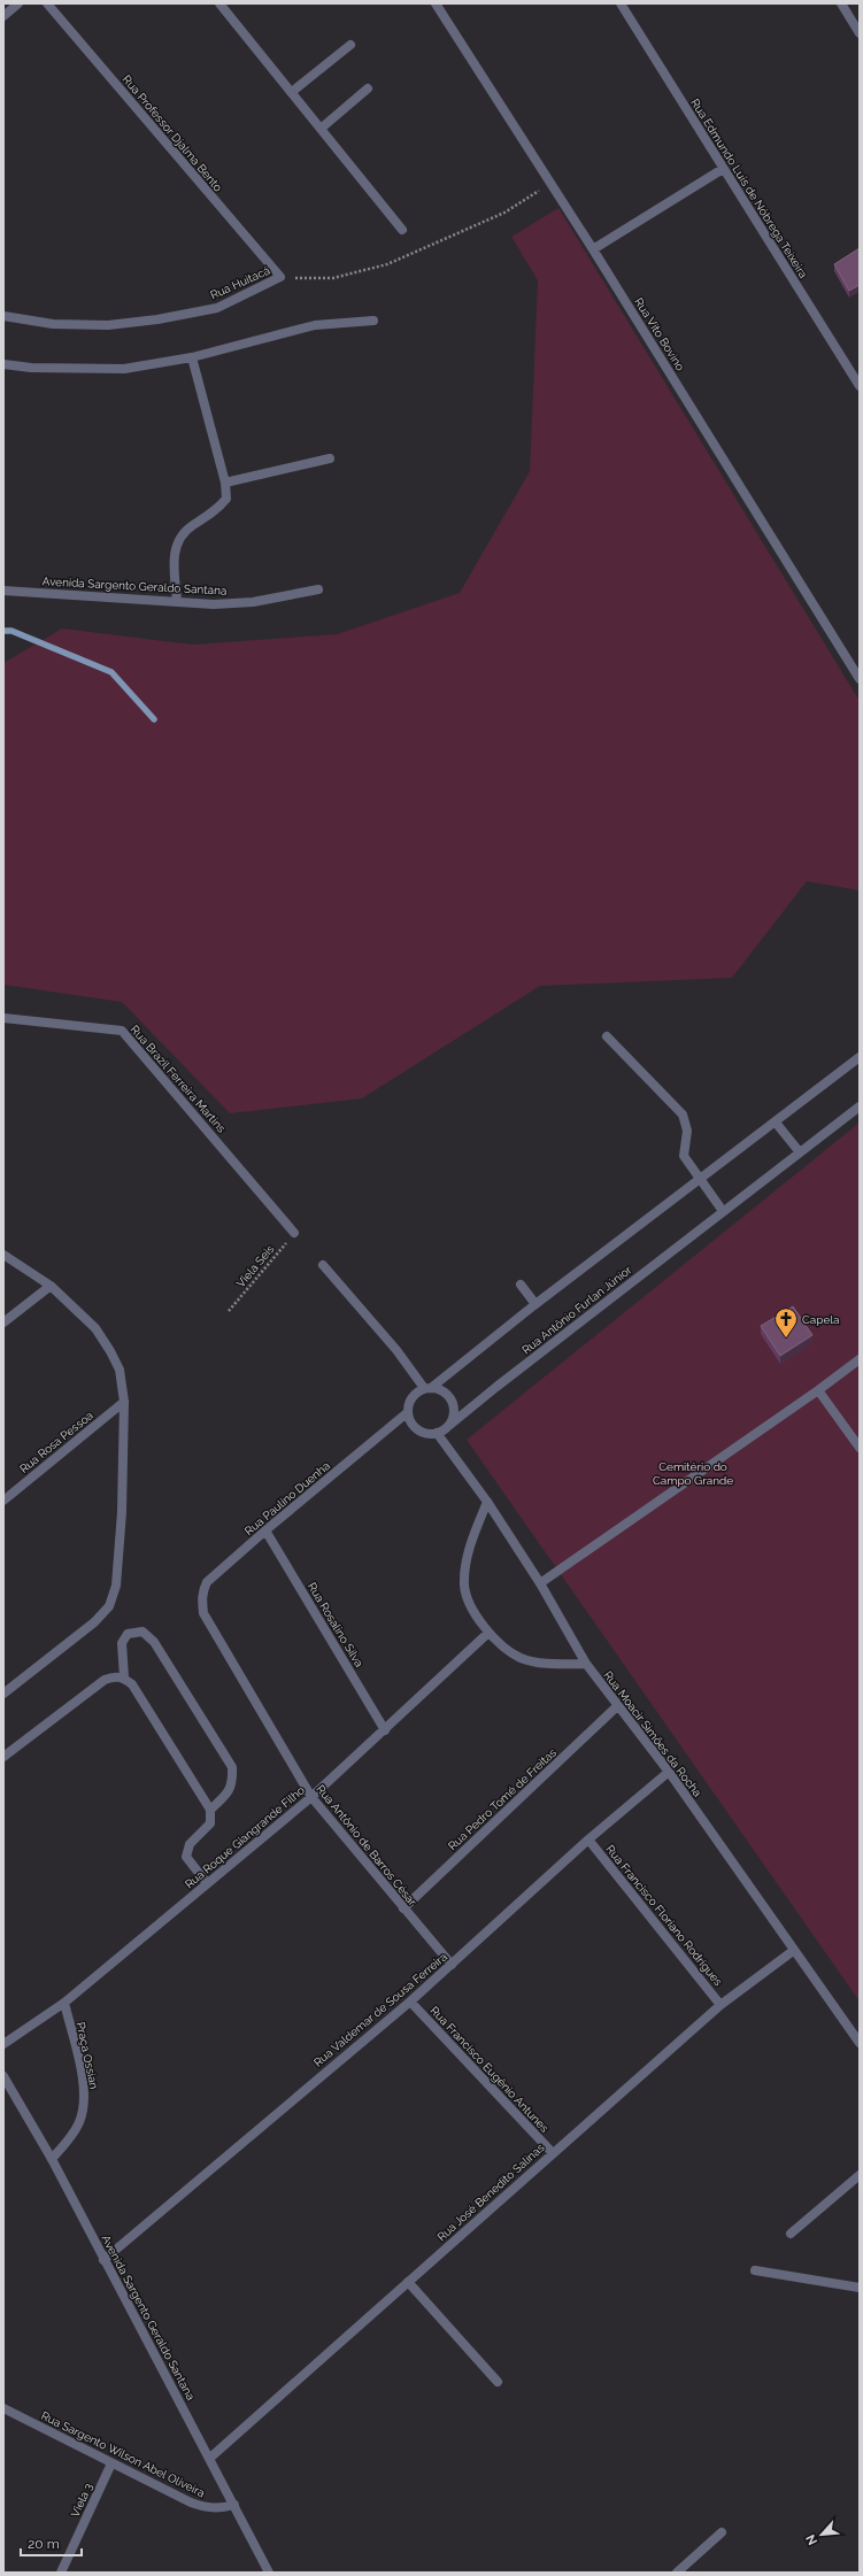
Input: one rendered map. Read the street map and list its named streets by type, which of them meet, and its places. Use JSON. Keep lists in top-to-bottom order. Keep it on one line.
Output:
{"streets":{"street":["Rua Professor Djalma Bento","Rua Edmundo Luís de Nóbrega Teixeira","Rua Huitacá","Rua Vito Bovino","Avenida Sargento Geraldo Santana","Rua Brazil Ferreira Martins","Rua Antônio Furlan Júnior","Rua Rosa Pessoa","Rua Paulino Duenha","Rua Rosalino Silva","Rua Moacir Simões da Rocha","Rua Pedro Tomé de Freitas","Rua Roque Giangrande Filho","Rua Antônio de Barros César","Rua Francisco Floriano Rodrigues","Rua Valdemar de Sousa Ferreira","Praça Ossian","Rua Francisco Eugênio Antunes","Rua José Benedito Salinas","Rua Sargento Wilson Abel Oliveira","Viela 3"],"path":["Viela Seis"]},"crossings":[["Rua Professor Djalma Bento","Rua Huitacá"],["Rua Huitacá","Rua Vito Bovino"],["Avenida Sargento Geraldo Santana","Rua Valdemar de Sousa Ferreira"],["Avenida Sargento Geraldo Santana","Praça Ossian"],["Avenida Sargento Geraldo Santana","Rua José Benedito Salinas"],["Avenida Sargento Geraldo Santana","Rua Sargento Wilson Abel Oliveira"],["Rua Brazil Ferreira Martins","Viela Seis"],["Rua Antônio Furlan Júnior","Rua Paulino Duenha"],["Rua Antônio Furlan Júnior","Rua Moacir Simões da Rocha"],["Rua Paulino Duenha","Rua Rosalino Silva"],["Rua Paulino Duenha","Rua Moacir Simões da Rocha"],["Rua Paulino Duenha","Rua Antônio de Barros César"],["Rua Rosalino Silva","Rua Roque Giangrande Filho"],["Rua Moacir Simões da Rocha","Rua Pedro Tomé de Freitas"],["Rua Moacir Simões da Rocha","Rua Valdemar de Sousa Ferreira"],["Rua Moacir Simões da Rocha","Rua José Benedito Salinas"],["Rua Pedro Tomé de Freitas","Rua Antônio de Barros César"],["Rua Roque Giangrande Filho","Rua Antônio de Barros César"],["Rua Roque Giangrande Filho","Praça Ossian"],["Rua Antônio de Barros César","Rua Valdemar de Sousa Ferreira"],["Rua Francisco Floriano Rodrigues","Rua Valdemar de Sousa Ferreira"],["Rua Francisco Floriano Rodrigues","Rua José Benedito Salinas"],["Rua Valdemar de Sousa Ferreira","Rua Francisco Eugênio Antunes"],["Rua Francisco Eugênio Antunes","Rua José Benedito Salinas"],["Rua Sargento Wilson Abel Oliveira","Viela 3"]],"parks":["Cemitério do Campo Grande"],"places":{"church":["Capela"]},"scale_bar":"20 m","north":"bottom left"}
